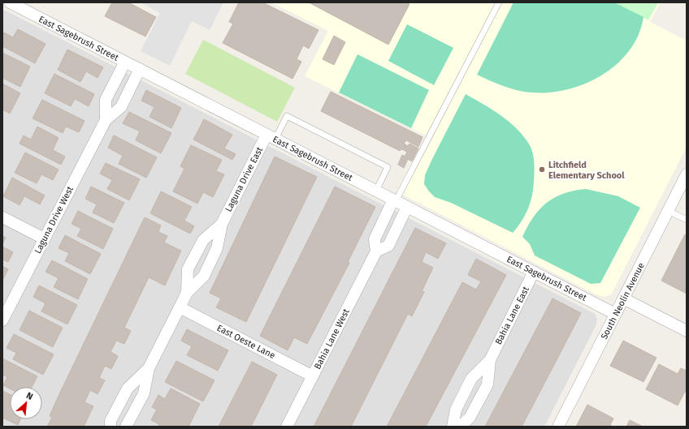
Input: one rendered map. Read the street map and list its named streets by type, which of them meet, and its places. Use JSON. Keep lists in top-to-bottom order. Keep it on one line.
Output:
{"streets":{"street":["East Sagebrush Street","Laguna Drive East","Laguna Drive West","South Neolin Avenue","Bahia Lane East","Bahia Lane West","East Oeste Lane"]},"crossings":[["East Sagebrush Street","Laguna Drive East"],["East Sagebrush Street","Laguna Drive West"],["East Sagebrush Street","South Neolin Avenue"],["East Sagebrush Street","Bahia Lane East"],["Laguna Drive East","East Oeste Lane"],["Bahia Lane West","East Oeste Lane"]],"places":["Litchfield Elementary School"],"north":"top right"}
